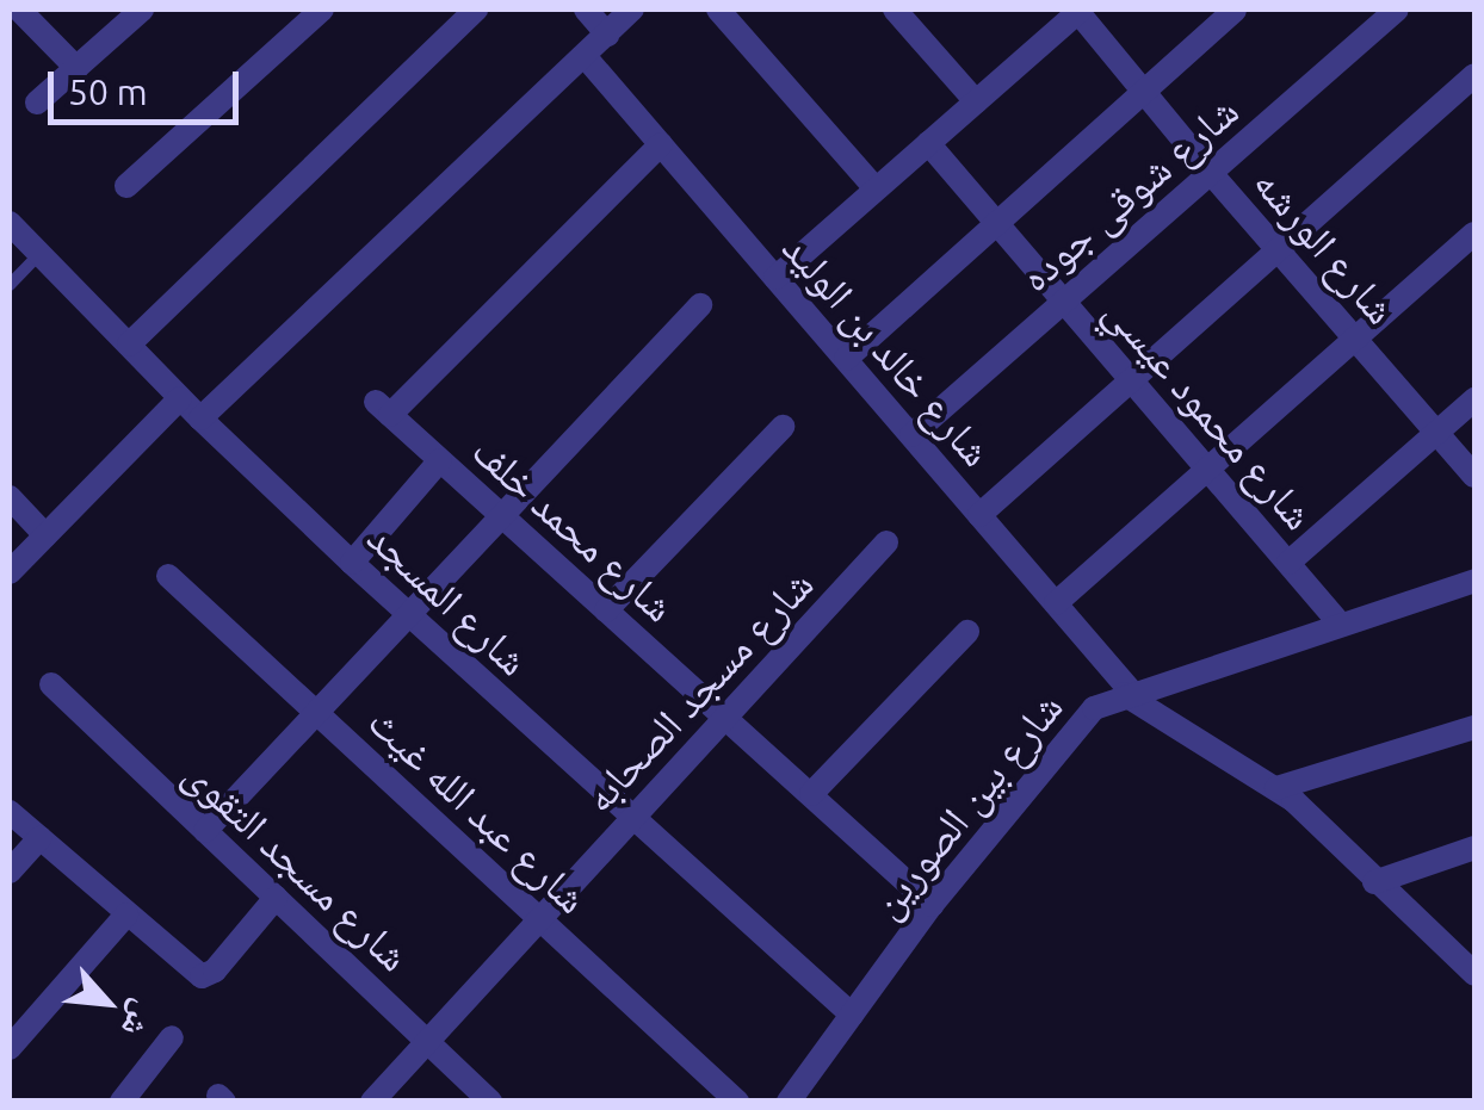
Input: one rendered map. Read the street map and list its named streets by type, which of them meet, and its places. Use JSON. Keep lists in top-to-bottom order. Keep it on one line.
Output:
{"streets":{"street":["شارع شوقى جوده","شارع الورشه","شارع خالد بن الوليد","شارع محمود عيسي","شارع محمد خلف","شارع المسجد","شارع مسجد الصحابه","شارع بين الصورين","شارع عبد الله غيث","شارع مسجد التقوى"]},"crossings":[["شارع شوقى جوده","شارع الورشه"],["شارع شوقى جوده","شارع خالد بن الوليد"],["شارع شوقى جوده","شارع محمود عيسي"],["شارع خالد بن الوليد","شارع محمد خلف"],["شارع خالد بن الوليد","شارع بين الصورين"],["شارع محمود عيسي","شارع بين الصورين"],["شارع محمد خلف","شارع مسجد الصحابه"],["شارع محمد خلف","شارع بين الصورين"],["شارع المسجد","شارع مسجد الصحابه"],["شارع المسجد","شارع بين الصورين"],["شارع مسجد الصحابه","شارع عبد الله غيث"],["شارع مسجد الصحابه","شارع مسجد التقوى"]],"scale_bar":"50 m","north":"bottom right"}
